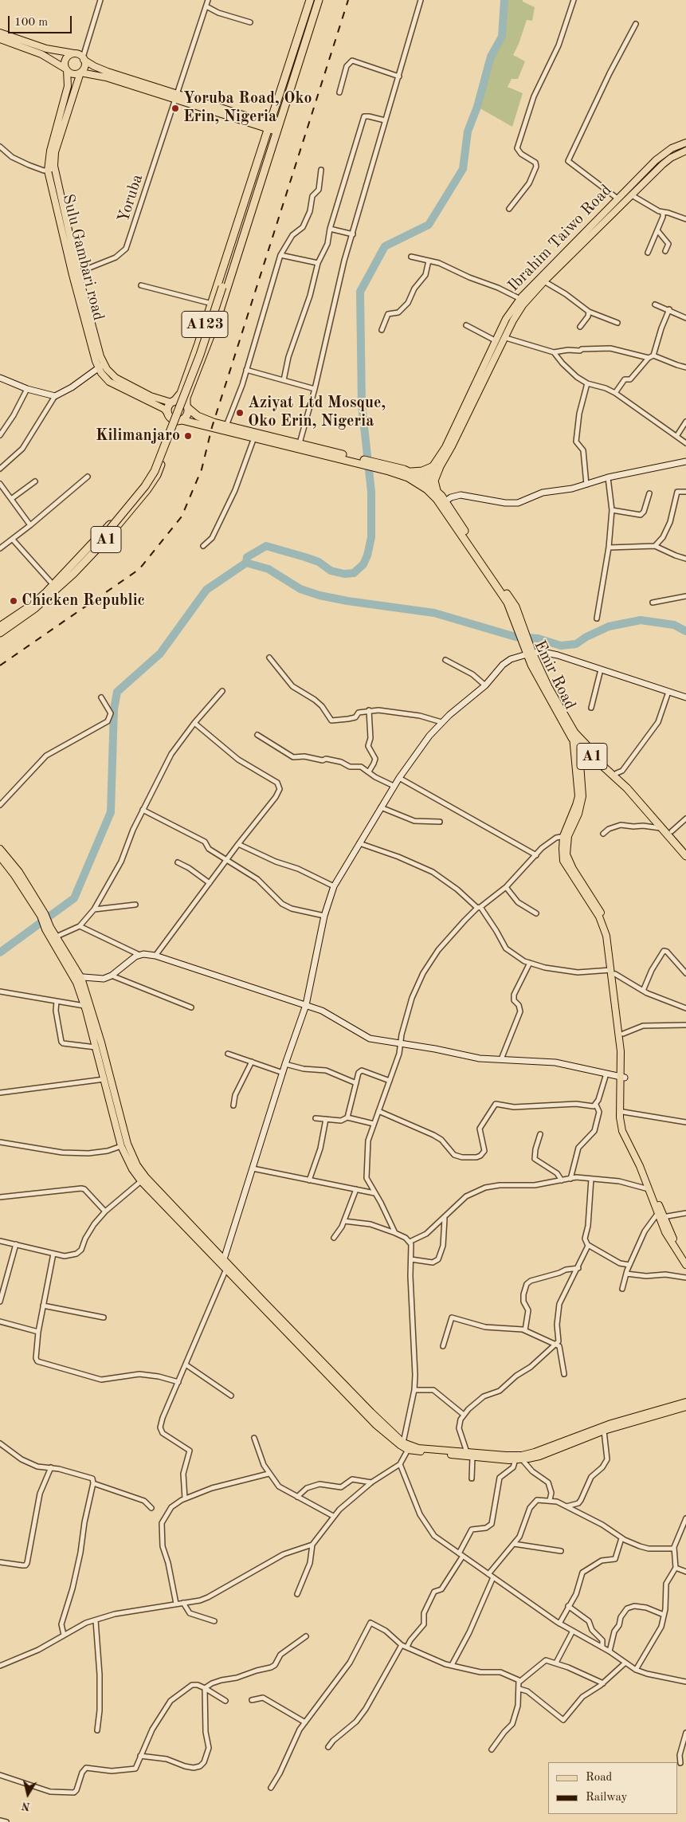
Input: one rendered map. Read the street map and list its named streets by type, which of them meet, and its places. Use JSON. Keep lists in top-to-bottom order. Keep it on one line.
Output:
{"streets":{"highway":["A123","A1","Emir Road"],"main road":["Ibrahim Taiwo Road","Sulu Gambari road"],"street":["Yoruba"]},"crossings":[["Yoruba","Sulu Gambari road"],["Ibrahim Taiwo Road","A1"],["Ibrahim Taiwo Road","Emir Road"],["Sulu Gambari road","A123"],["Sulu Gambari road","A1"],["A123","A1"],["A1","Emir Road"]],"places":["Yoruba Road, Oko Erin, Nigeria","Aziyat Ltd Mosque, Oko Erin, Nigeria","Kilimanjaro","Chicken Republic"],"legend":["Road","Railway"],"scale_bar":"100 m","north":"bottom"}
